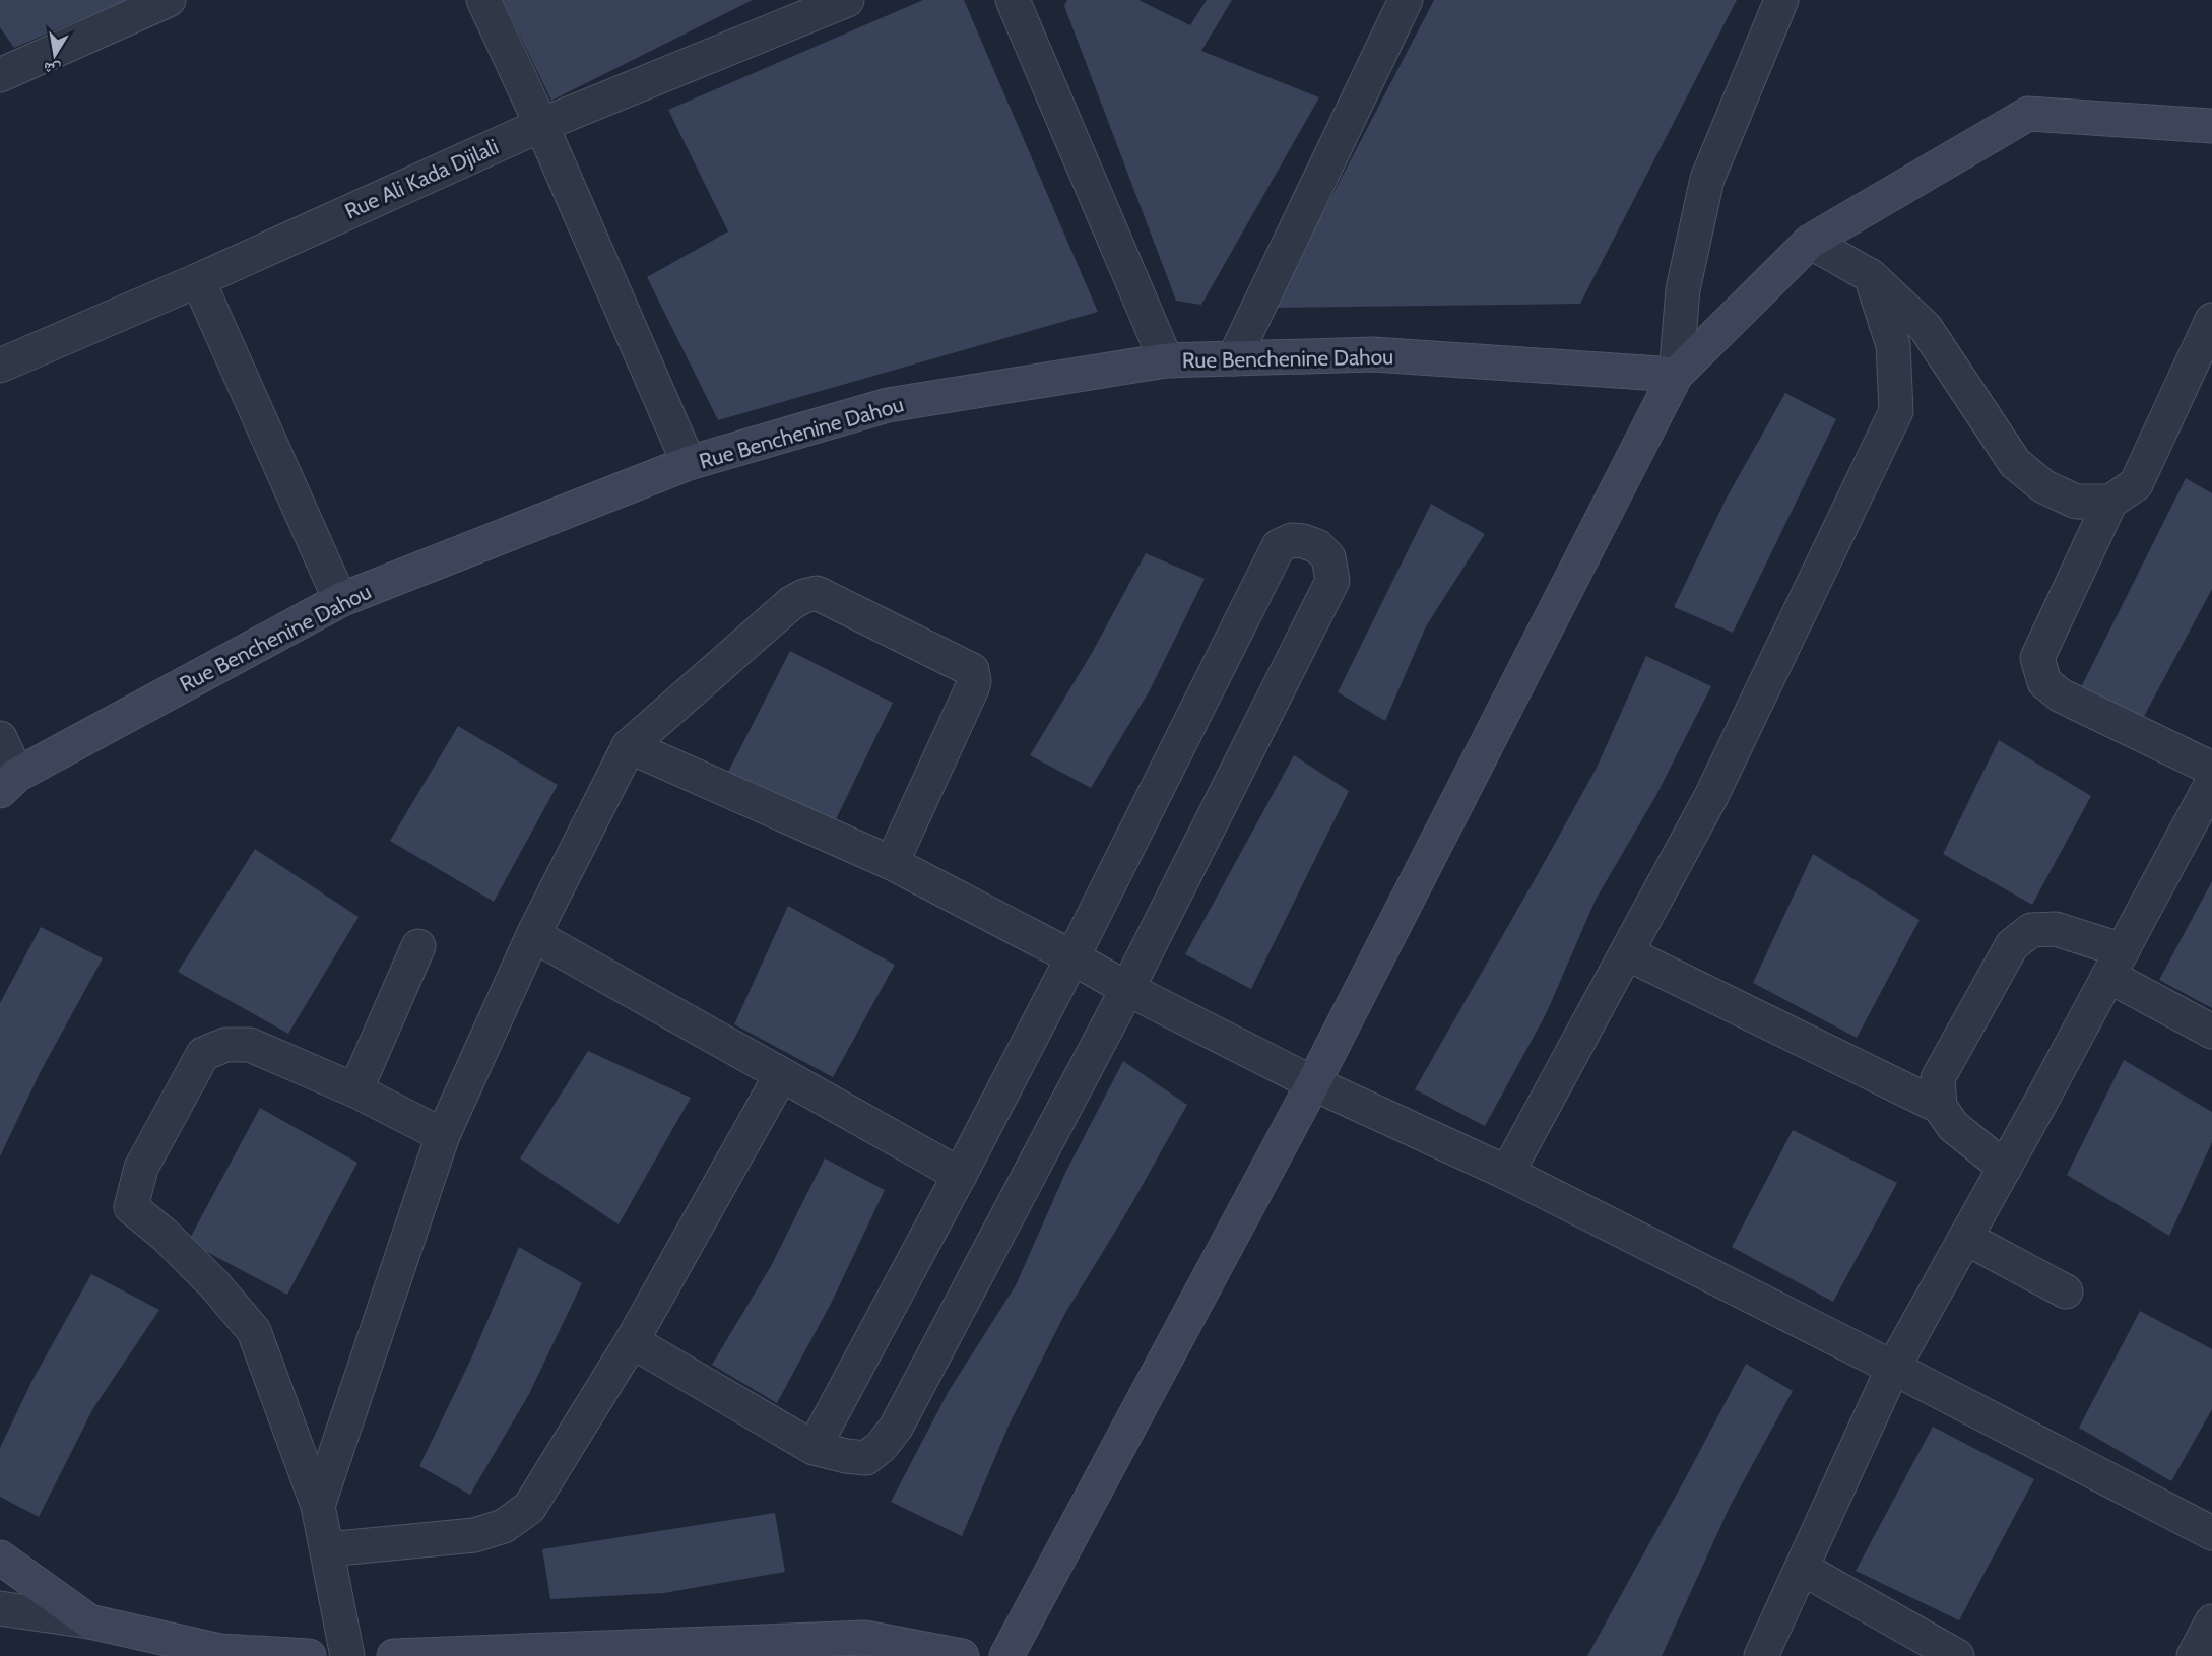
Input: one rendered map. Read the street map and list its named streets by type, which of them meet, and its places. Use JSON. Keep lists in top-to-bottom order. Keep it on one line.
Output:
{"streets":{"street":["Rue Ali Kada Djilali","Rue Benchenine Dahou"]},"north":"bottom"}
